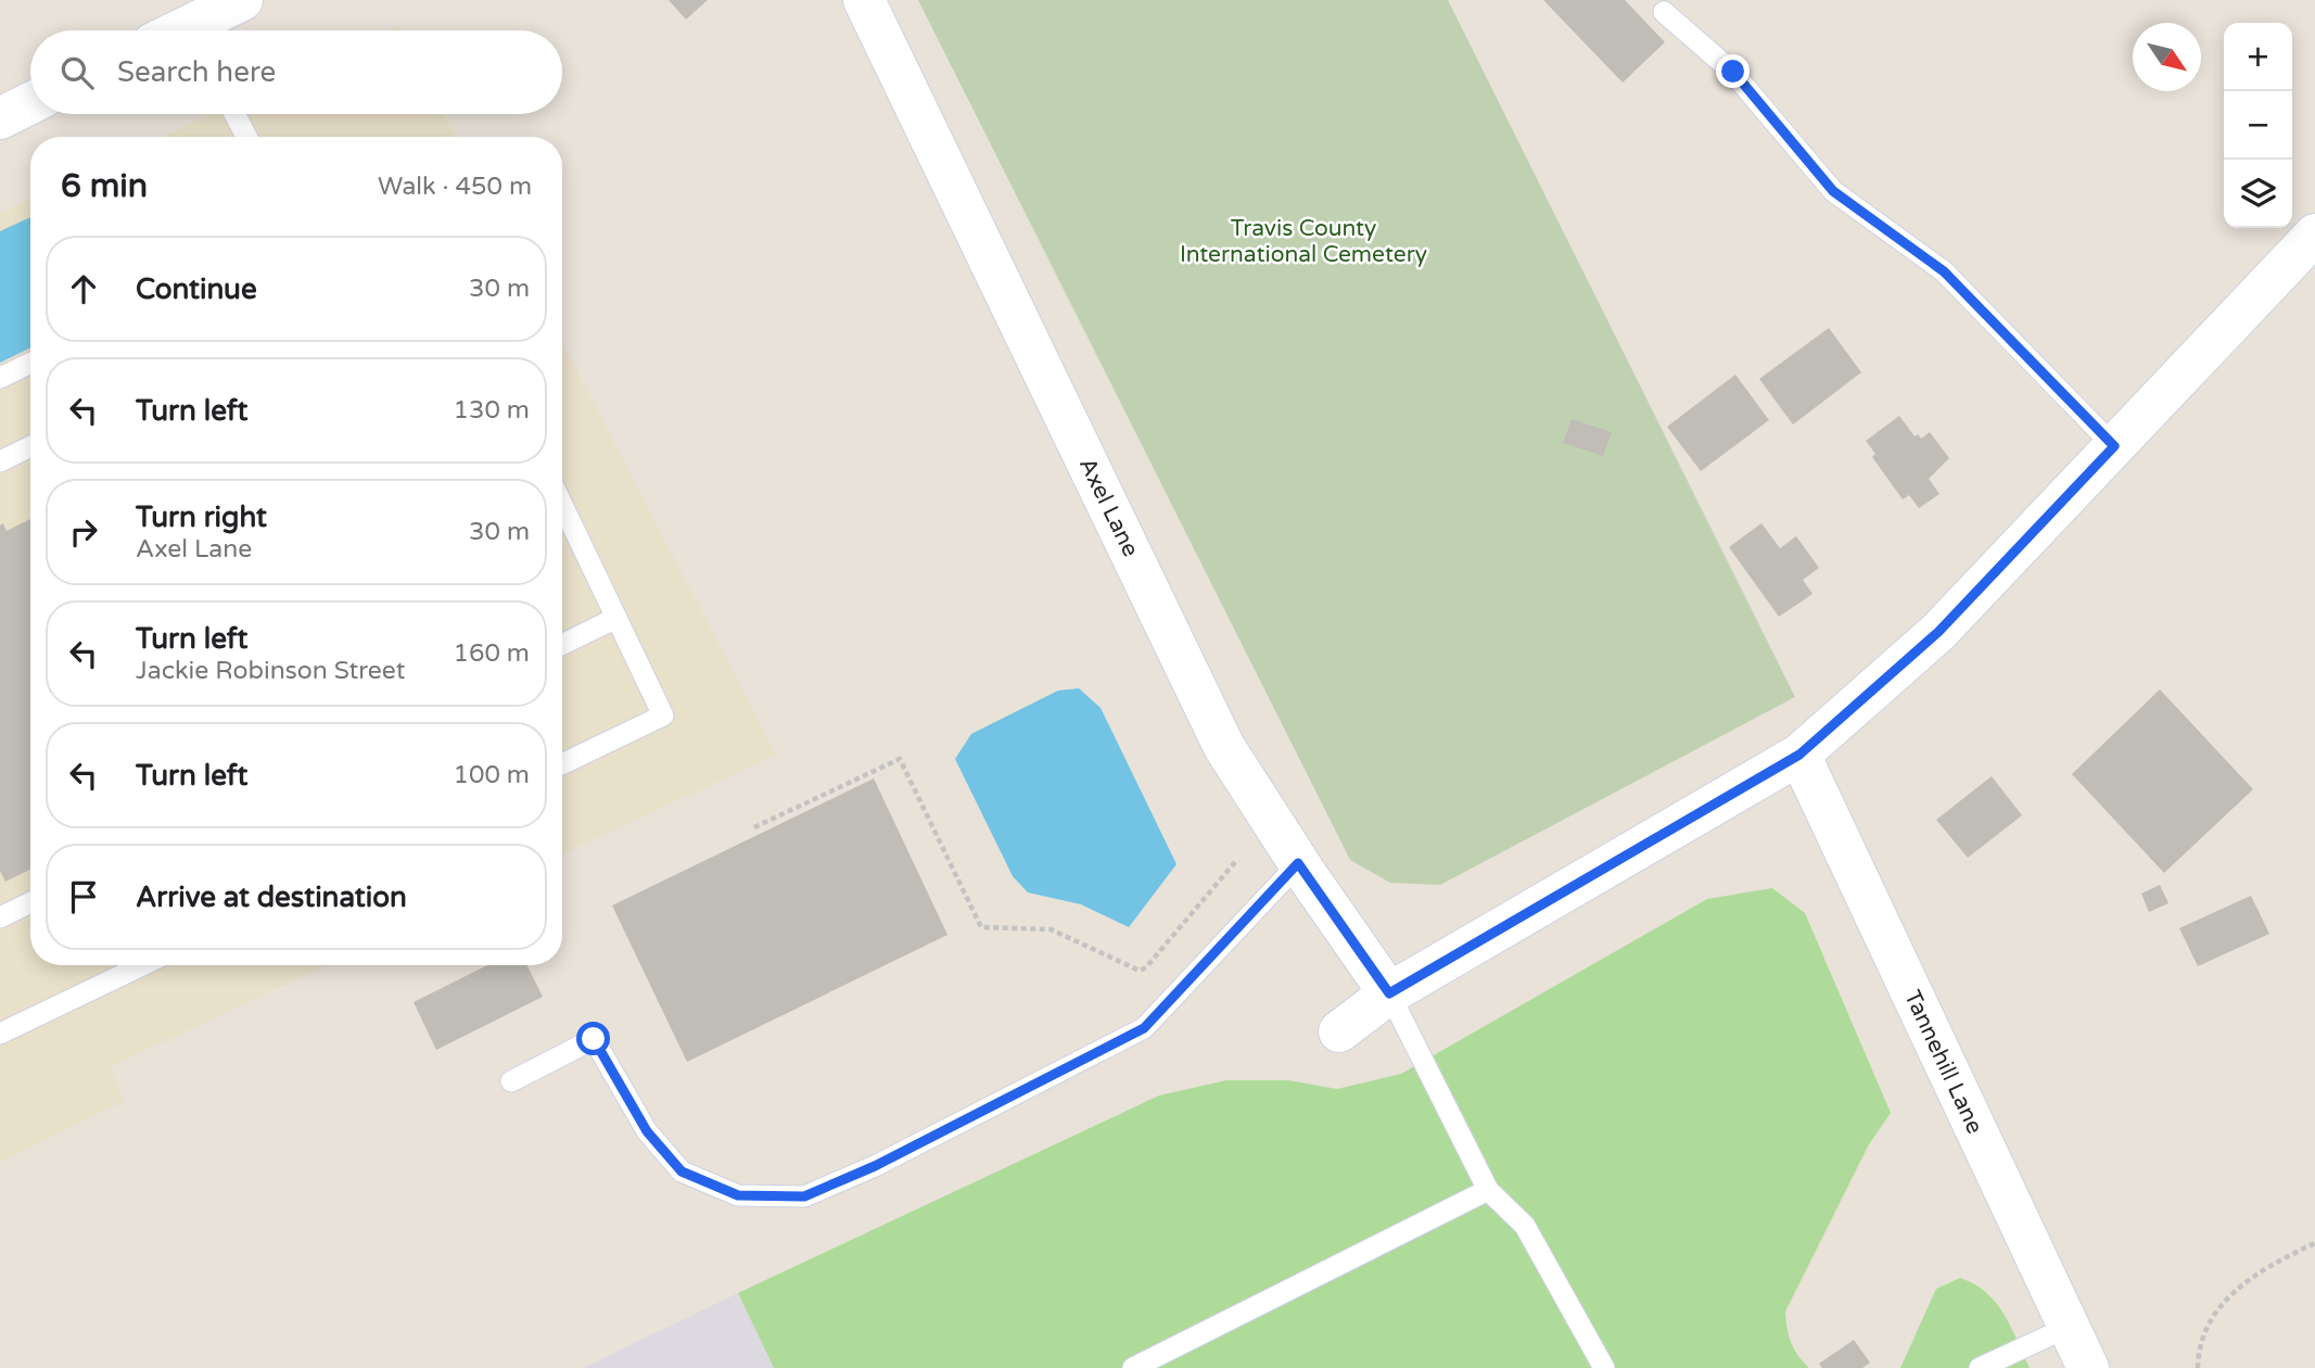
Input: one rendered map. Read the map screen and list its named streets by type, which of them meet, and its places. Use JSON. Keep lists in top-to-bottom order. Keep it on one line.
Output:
{"streets":{"street":["Axel Lane","Tannehill Lane"]},"parks":["Travis County International Cemetery"],"north":"bottom right","page":{"map_buttons":["+","−"],"search":"Search here","heading":["6 min","Walk · 450 m"],"list":[["Continue","30 m"],["Turn left","130 m"],["Turn right","Axel Lane","30 m"],["Turn left","Jackie Robinson Street","160 m"],["Turn left","100 m"],"Arrive at destination"]}}
